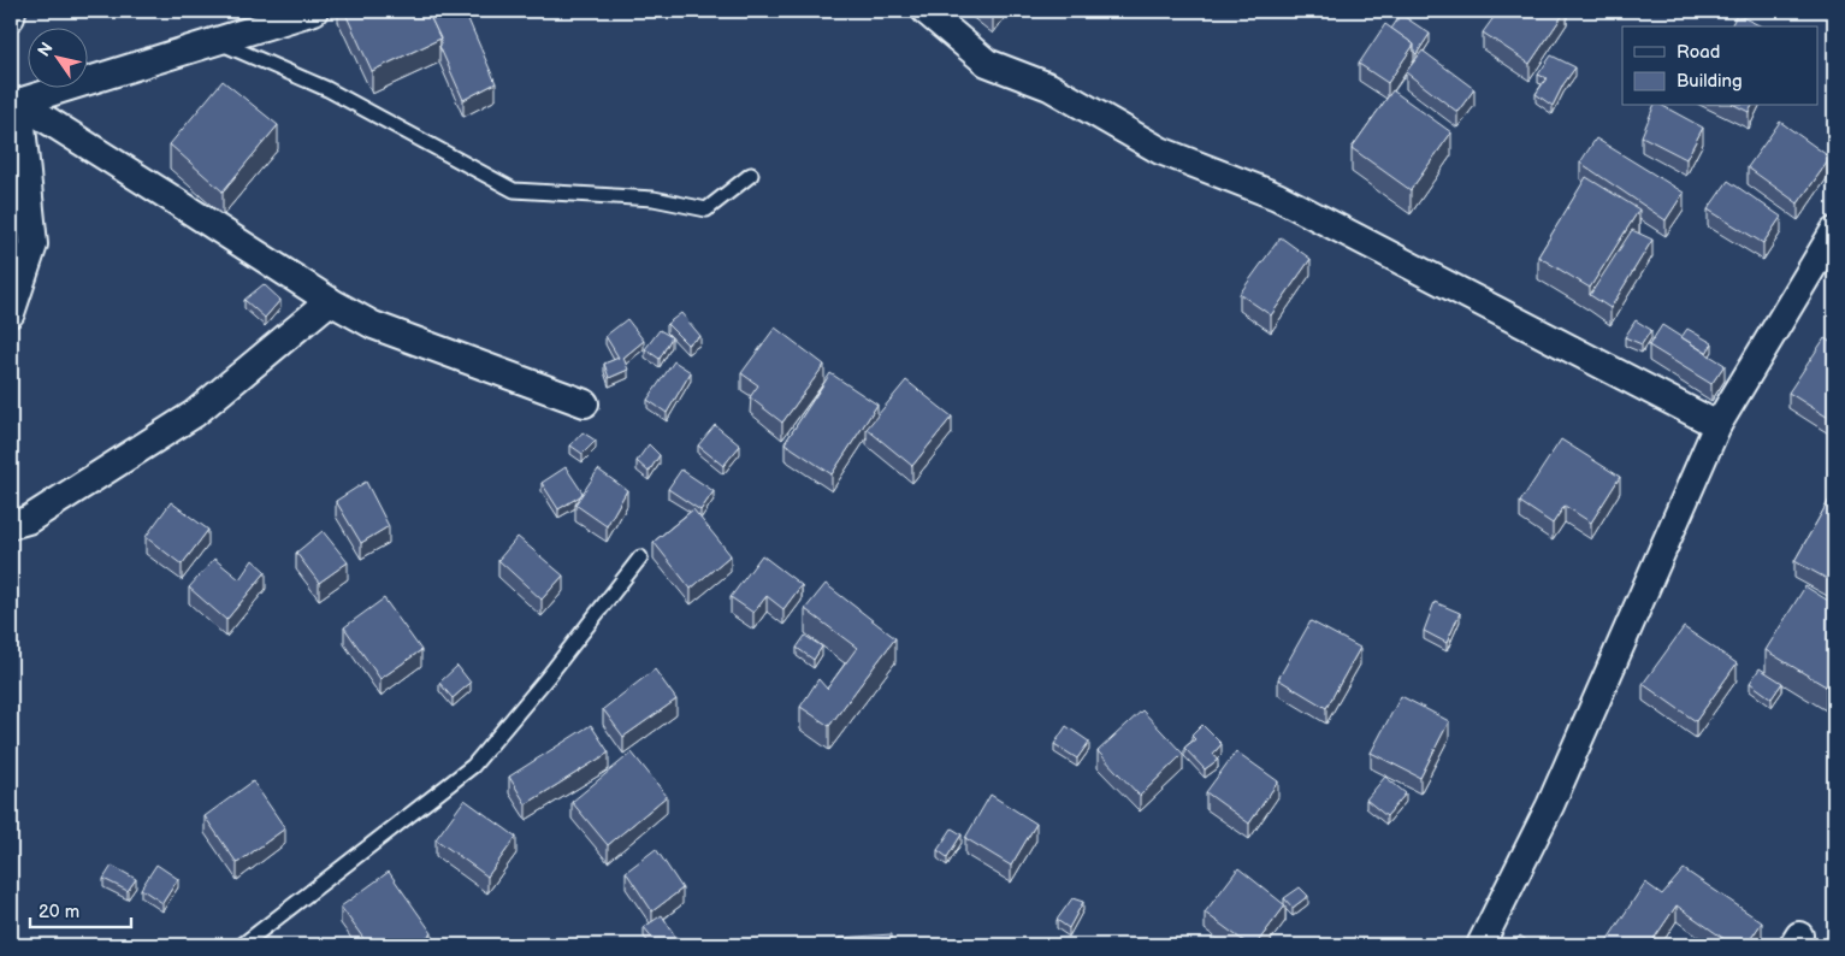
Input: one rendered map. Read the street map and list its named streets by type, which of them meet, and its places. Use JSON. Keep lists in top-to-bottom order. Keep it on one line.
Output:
{"legend":["Road","Building"],"scale_bar":"20 m","north":"top left"}
